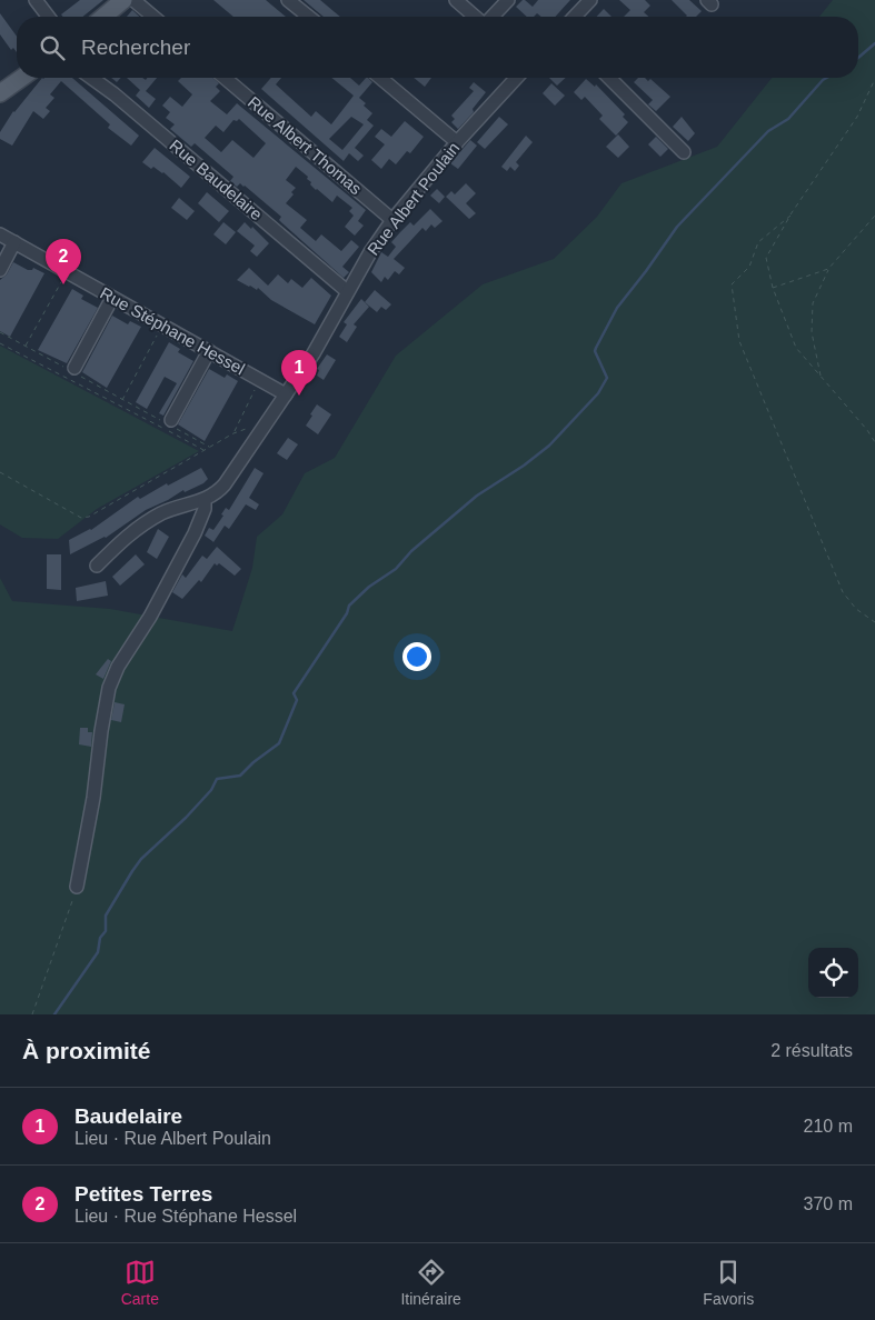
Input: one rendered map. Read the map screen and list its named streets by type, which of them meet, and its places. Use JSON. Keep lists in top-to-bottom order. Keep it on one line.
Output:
{"streets":{"street":["Rue Albert Thomas","Rue Baudelaire","Rue Albert Poulain","Rue Stéphane Hessel"]},"crossings":[["Rue Albert Thomas","Rue Albert Poulain"],["Rue Baudelaire","Rue Albert Poulain"],["Rue Albert Poulain","Rue Stéphane Hessel"]],"page":{"search":"Rechercher","pins":["2","1"],"heading":["À proximité","2 résultats"],"list":[{"mark":"1","name":"Baudelaire","note":"Lieu · Rue Albert Poulain","value":"210 m"},{"mark":"2","name":"Petites Terres","note":"Lieu · Rue Stéphane Hessel","value":"370 m"}],"nav":["Carte","Itinéraire","Favoris"]}}
